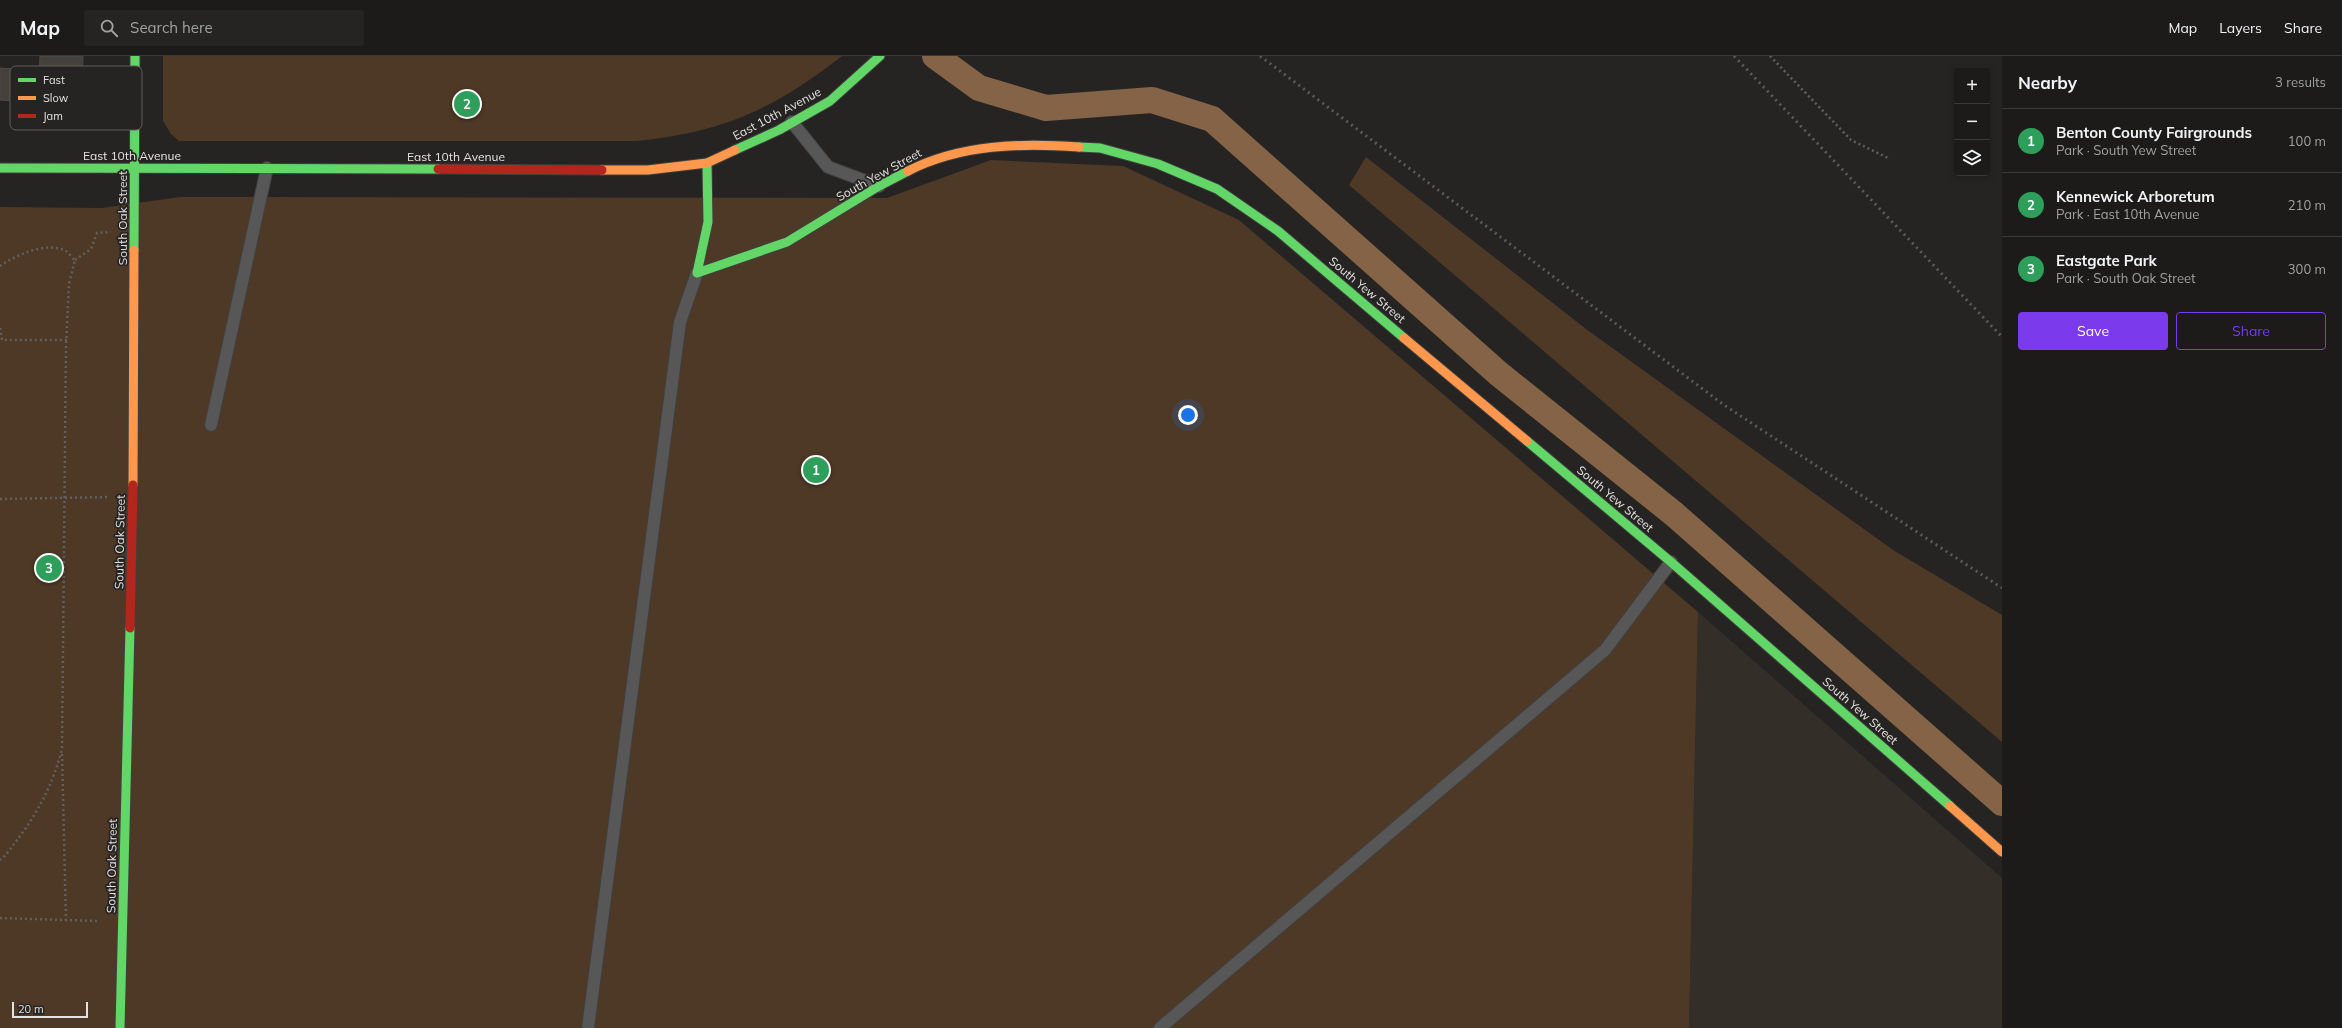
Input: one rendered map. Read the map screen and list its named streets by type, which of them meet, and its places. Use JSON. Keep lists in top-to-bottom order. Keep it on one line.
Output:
{"streets":{"street":["East 10th Avenue","South Yew Street","South Oak Street"]},"crossings":[["East 10th Avenue","South Oak Street"]],"legend":["Fast","Slow","Jam"],"scale_bar":"20 m","page":{"header":"Map","search":"Search here","nav":["Map","Layers","Share"],"heading":["Nearby","3 results"],"map_buttons":["+","−"],"pins":["2","1","3"],"list":[{"mark":"1","name":"Benton County Fairgrounds","note":"Park · South Yew Street","value":"100 m"},{"mark":"2","name":"Kennewick Arboretum","note":"Park · East 10th Avenue","value":"210 m"},{"mark":"3","name":"Eastgate Park","note":"Park · South Oak Street","value":"300 m"}],"buttons":["Save","Share"],"scale":"20 m"}}
